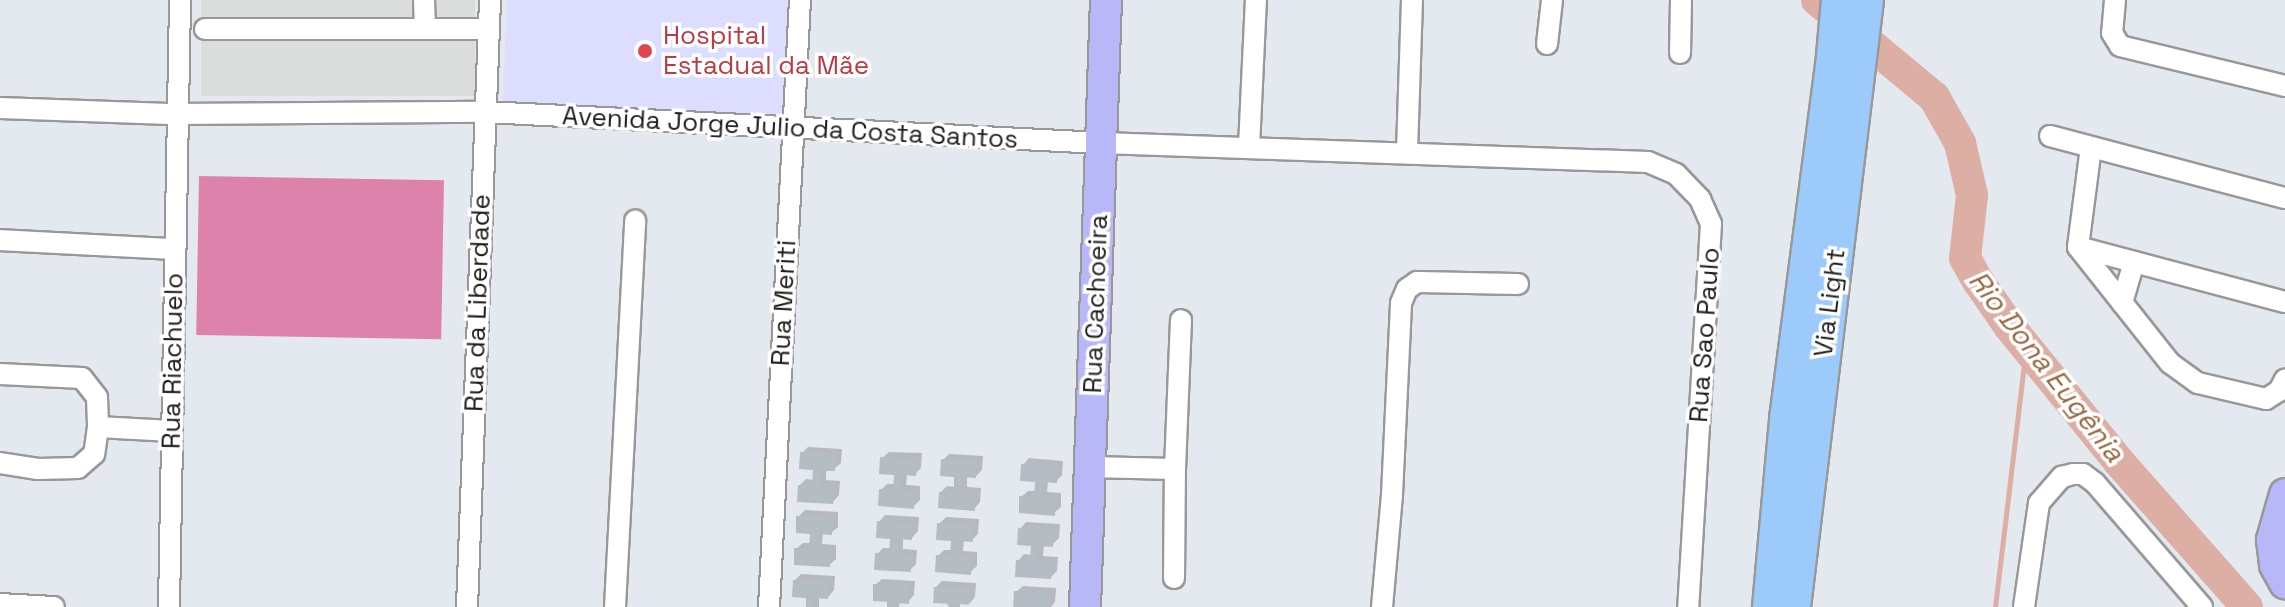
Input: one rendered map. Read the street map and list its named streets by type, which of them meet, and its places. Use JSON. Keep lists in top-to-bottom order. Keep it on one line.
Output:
{"streets":{"main road":["Via Light","Rua Cachoeira"],"street":["Avenida Jorge Julio da Costa Santos","Rua da Liberdade","Rua Meriti","Rua Sao Paulo","Rua Riachuelo"]},"crossings":[["Avenida Jorge Julio da Costa Santos","Rua da Liberdade"],["Avenida Jorge Julio da Costa Santos","Rua Meriti"],["Avenida Jorge Julio da Costa Santos","Rua Cachoeira"],["Avenida Jorge Julio da Costa Santos","Rua Sao Paulo"],["Avenida Jorge Julio da Costa Santos","Rua Riachuelo"]],"water":["Rio Dona Eugênia"],"places":["Hospital Estadual da Mãe"]}
